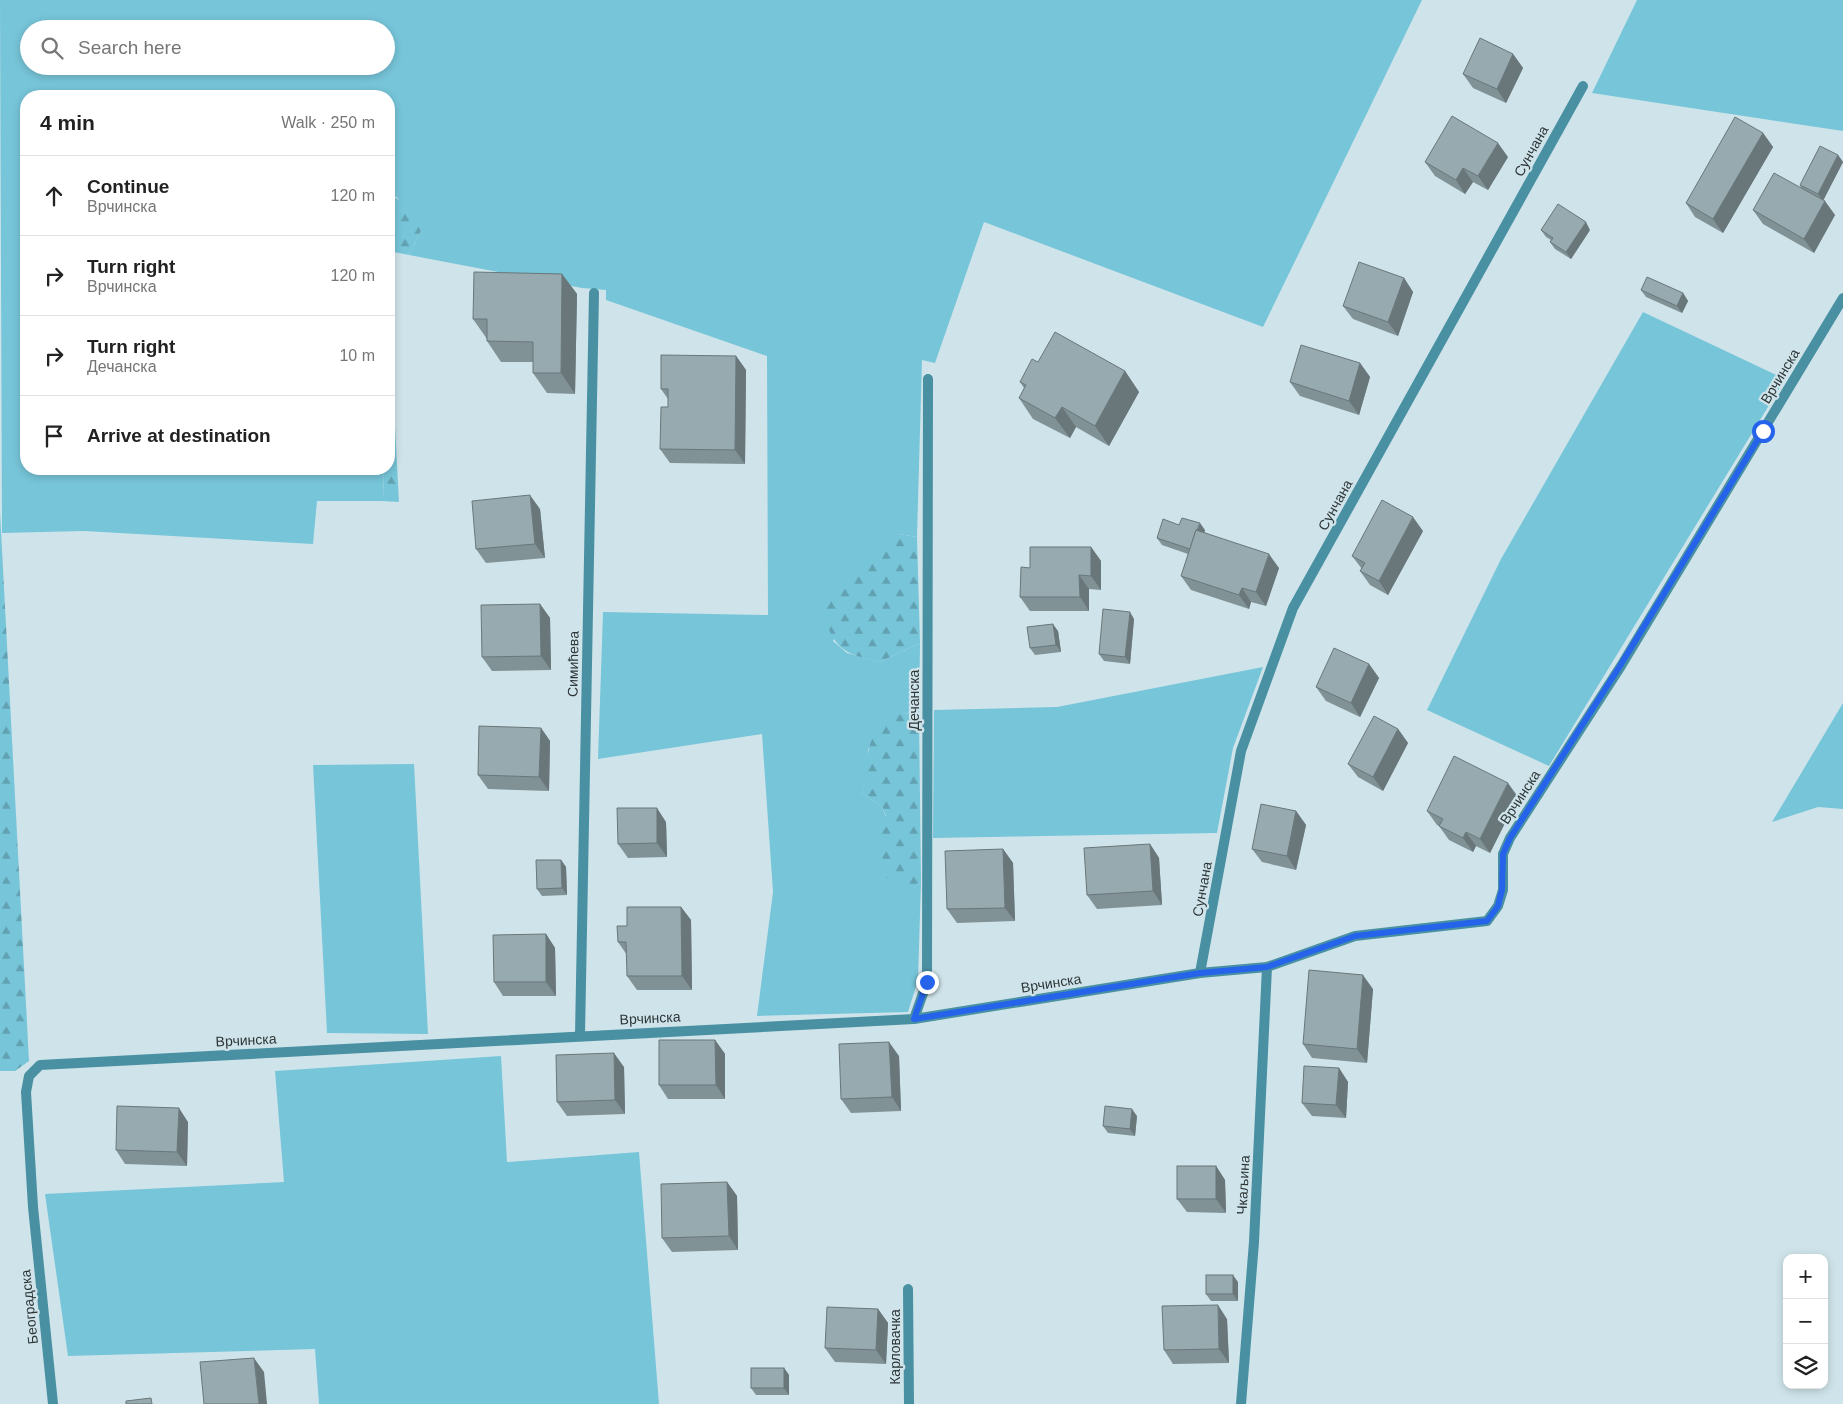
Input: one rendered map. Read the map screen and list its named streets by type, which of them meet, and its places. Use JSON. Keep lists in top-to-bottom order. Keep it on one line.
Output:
{"streets":{"street":["Сунчана","Врчинска","Симићева","Дечанска","Чкаљина","Београдска","Карловачка"]},"crossings":[["Сунчана","Врчинска"],["Врчинска","Симићева"],["Врчинска","Дечанска"],["Врчинска","Чкаљина"],["Врчинска","Београдска"]],"page":{"search":"Search here","heading":["4 min","Walk · 250 m"],"list":[["Continue","Врчинска","120 m"],["Turn right","Врчинска","120 m"],["Turn right","Дечанска","10 m"],"Arrive at destination"],"map_buttons":["+","−"]}}
